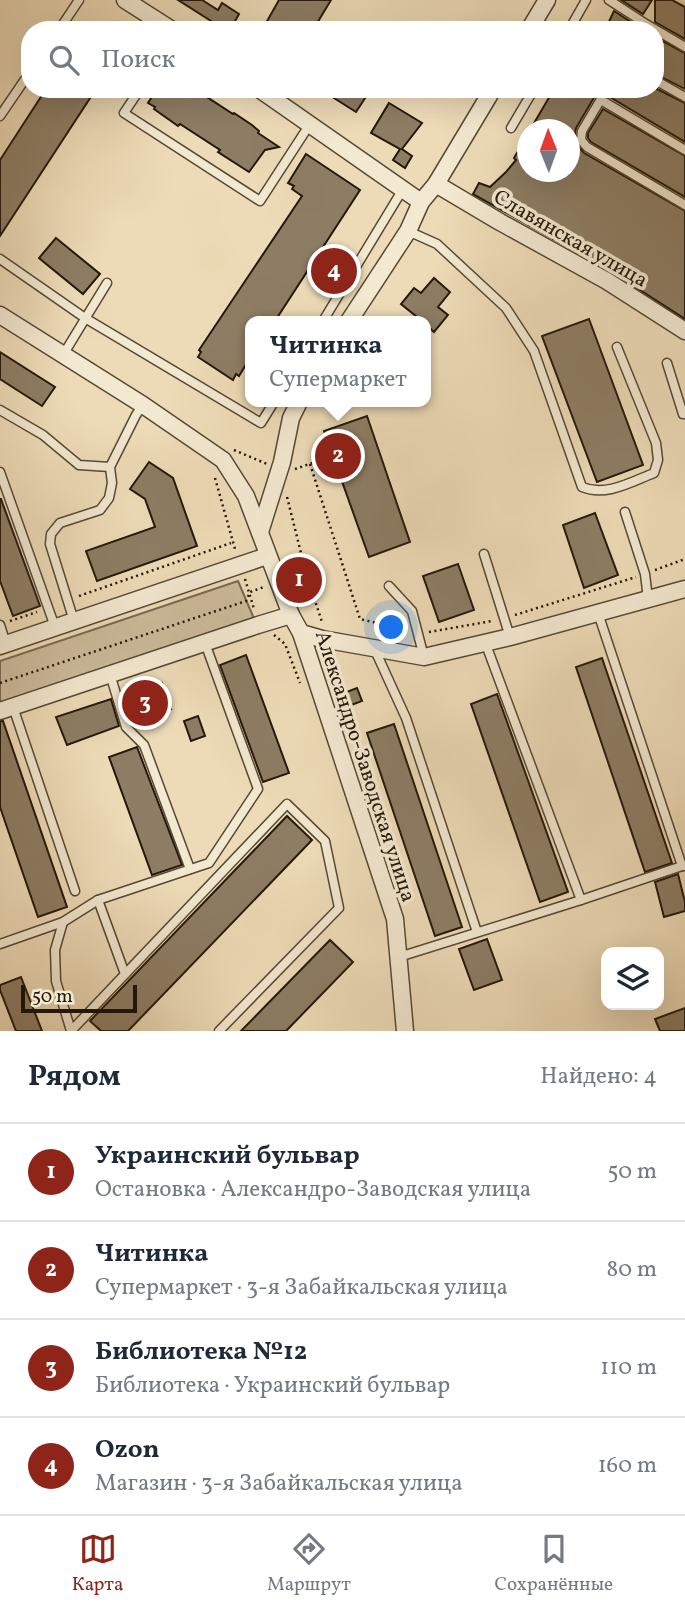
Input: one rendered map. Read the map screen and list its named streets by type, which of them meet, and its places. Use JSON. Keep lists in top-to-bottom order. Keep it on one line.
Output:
{"streets":{"street":["Славянская улица","Александро-Заводская улица"]},"scale_bar":"50 m","north":"top","page":{"search":"Поиск","pins":["4","2","1","3"],"popup":["Читинка","Супермаркет"],"scale":"50 m","heading":["Рядом","Найдено: 4"],"list":[{"mark":"1","name":"Украинский бульвар","note":"Остановка · Александро-Заводская улица","value":"50 m"},{"mark":"2","name":"Читинка","note":"Супермаркет · 3-я Забайкальская улица","value":"80 m"},{"mark":"3","name":"Библиотека №12","note":"Библиотека · Украинский бульвар","value":"110 m"},{"mark":"4","name":"Ozon","note":"Магазин · 3-я Забайкальская улица","value":"160 m"}],"nav":["Карта","Маршрут","Сохранённые"]}}
